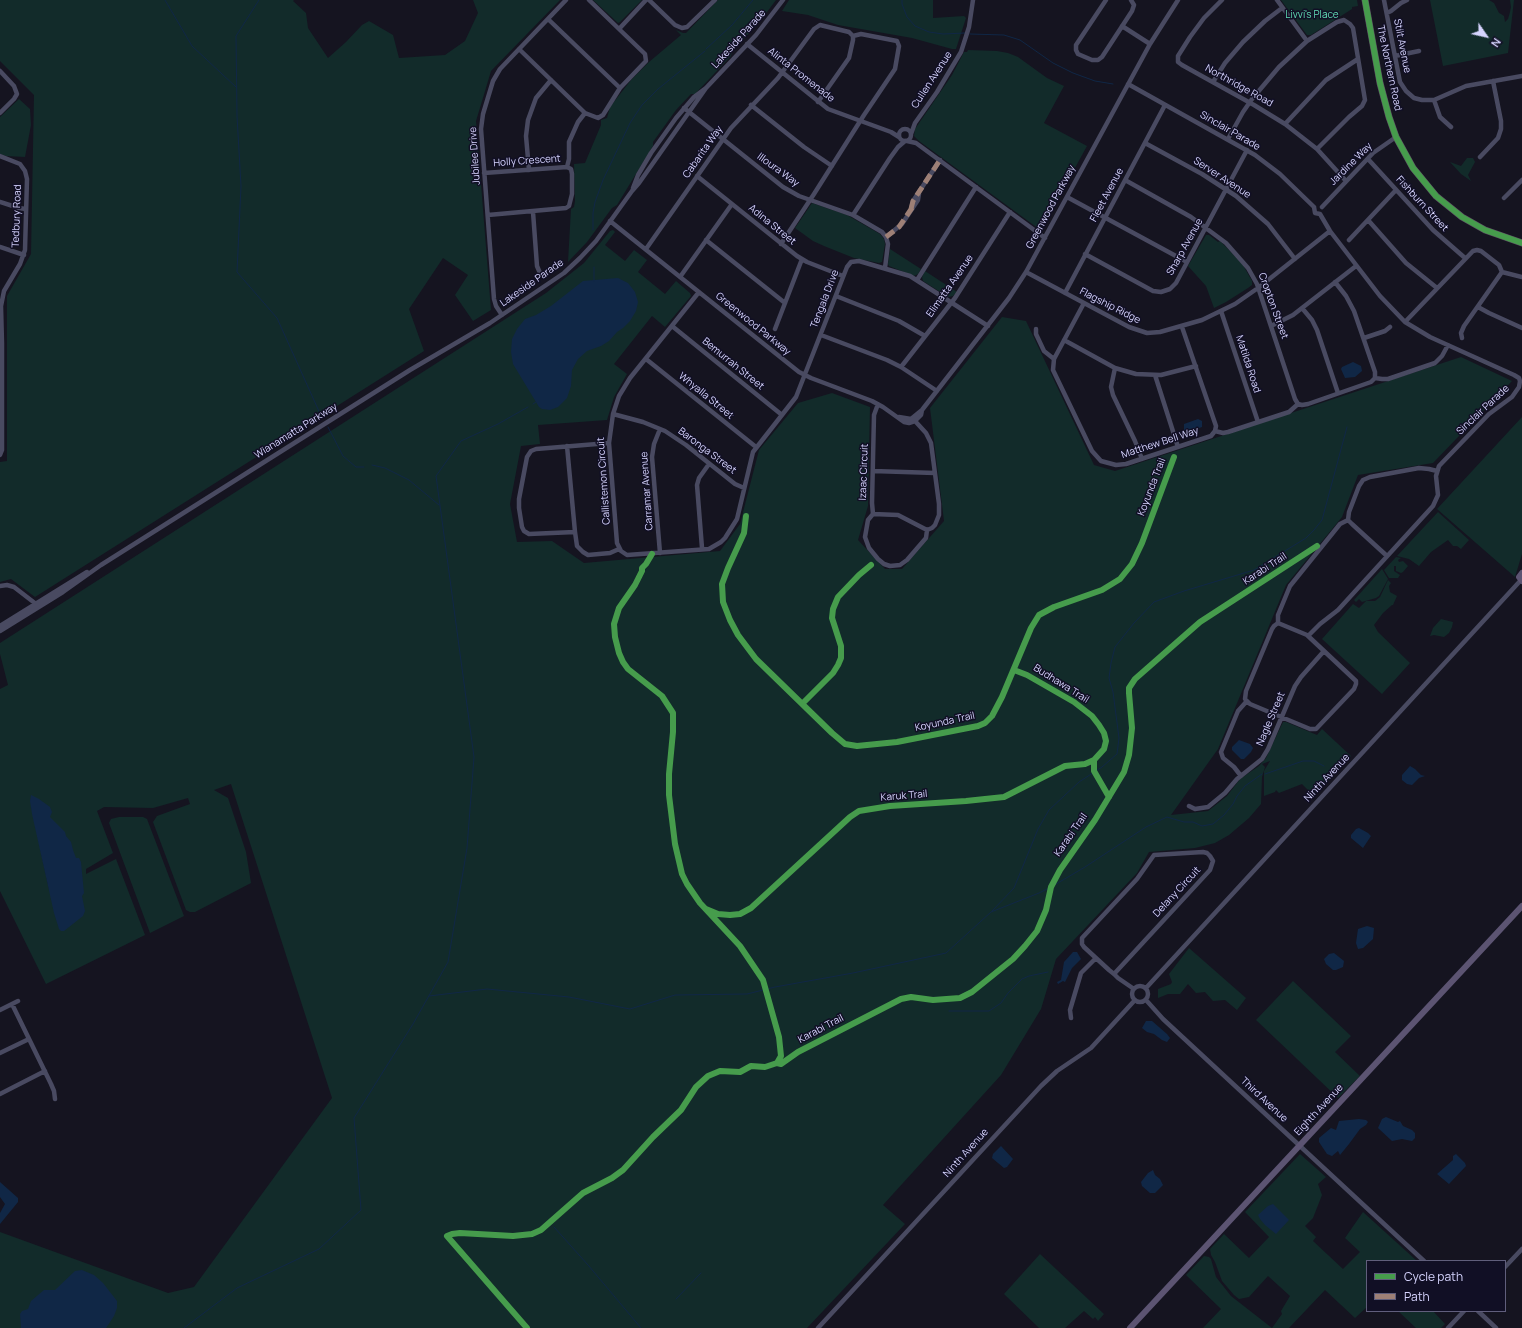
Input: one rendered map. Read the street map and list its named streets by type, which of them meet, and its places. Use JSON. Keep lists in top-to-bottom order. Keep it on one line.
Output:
{"streets":{"highway":["The Northern Road"],"main road":["Eighth Avenue"],"street":["Lakeside Parade","Stilt Avenue","Alinta Promenade","Cullen Avenue","Northridge Road","Sinclair Parade","Cabarita Way","Jubilee Drive","Holly Crescent","Jardine Way","Illoura Way","Server Avenue","Fleet Avenue","Fishburn Street","Greenwood Parkway","Tedbury Road","Adina Street","Sharp Avenue","Elimatta Avenue","Tengala Drive","Flagship Ridge","Cropton Street","Bemurrah Street","Matilda Road","Whyalla Street","Wianamatta Parkway","Matthew Bell Way","Baronga Street","Izaac Circuit","Callistemon Circuit","Carramar Avenue","Nagle Street","Ninth Avenue","Delany Circuit","Third Avenue"],"cycle path":["Koyunda Trail","Karabi Trail","Budhawa Trail","Karuk Trail"]},"crossings":[["Lakeside Parade","Alinta Promenade"],["Lakeside Parade","Jubilee Drive"],["Lakeside Parade","Illoura Way"],["Lakeside Parade","Greenwood Parkway"],["Lakeside Parade","Wianamatta Parkway"],["The Northern Road","Jardine Way"],["Alinta Promenade","Cullen Avenue"],["Alinta Promenade","Cabarita Way"],["Alinta Promenade","Greenwood Parkway"],["Alinta Promenade","Elimatta Avenue"],["Northridge Road","Jardine Way"],["Sinclair Parade","Jardine Way"],["Sinclair Parade","Fleet Avenue"],["Sinclair Parade","Greenwood Parkway"],["Sinclair Parade","Sharp Avenue"],["Sinclair Parade","Flagship Ridge"],["Sinclair Parade","Matthew Bell Way"],["Cabarita Way","Illoura Way"],["Cabarita Way","Greenwood Parkway"],["Cabarita Way","Adina Street"],["Jubilee Drive","Holly Crescent"],["Jubilee Drive","Wianamatta Parkway"],["Jardine Way","Fishburn Street"],["Server Avenue","Fleet Avenue"],["Server Avenue","Sharp Avenue"],["Server Avenue","Flagship Ridge"],["Fleet Avenue","Sharp Avenue"],["Fleet Avenue","Flagship Ridge"],["Fleet Avenue","Cropton Street"],["Greenwood Parkway","Tengala Drive"],["Greenwood Parkway","Flagship Ridge"],["Greenwood Parkway","Izaac Circuit"],["Greenwood Parkway","Callistemon Circuit"],["Adina Street","Tengala Drive"],["Sharp Avenue","Cropton Street"],["Elimatta Avenue","Tengala Drive"],["Flagship Ridge","Cropton Street"],["Flagship Ridge","Matilda Road"],["Cropton Street","Matthew Bell Way"],["Bemurrah Street","Callistemon Circuit"],["Matilda Road","Matthew Bell Way"],["Whyalla Street","Callistemon Circuit"],["Baronga Street","Callistemon Circuit"],["Baronga Street","Carramar Avenue"],["Ninth Avenue","Delany Circuit"],["Ninth Avenue","Third Avenue"],["Delany Circuit","Third Avenue"],["Third Avenue","Eighth Avenue"]],"parks":["Livvi's Place"],"legend":["Cycle path","Path"],"north":"bottom right"}
